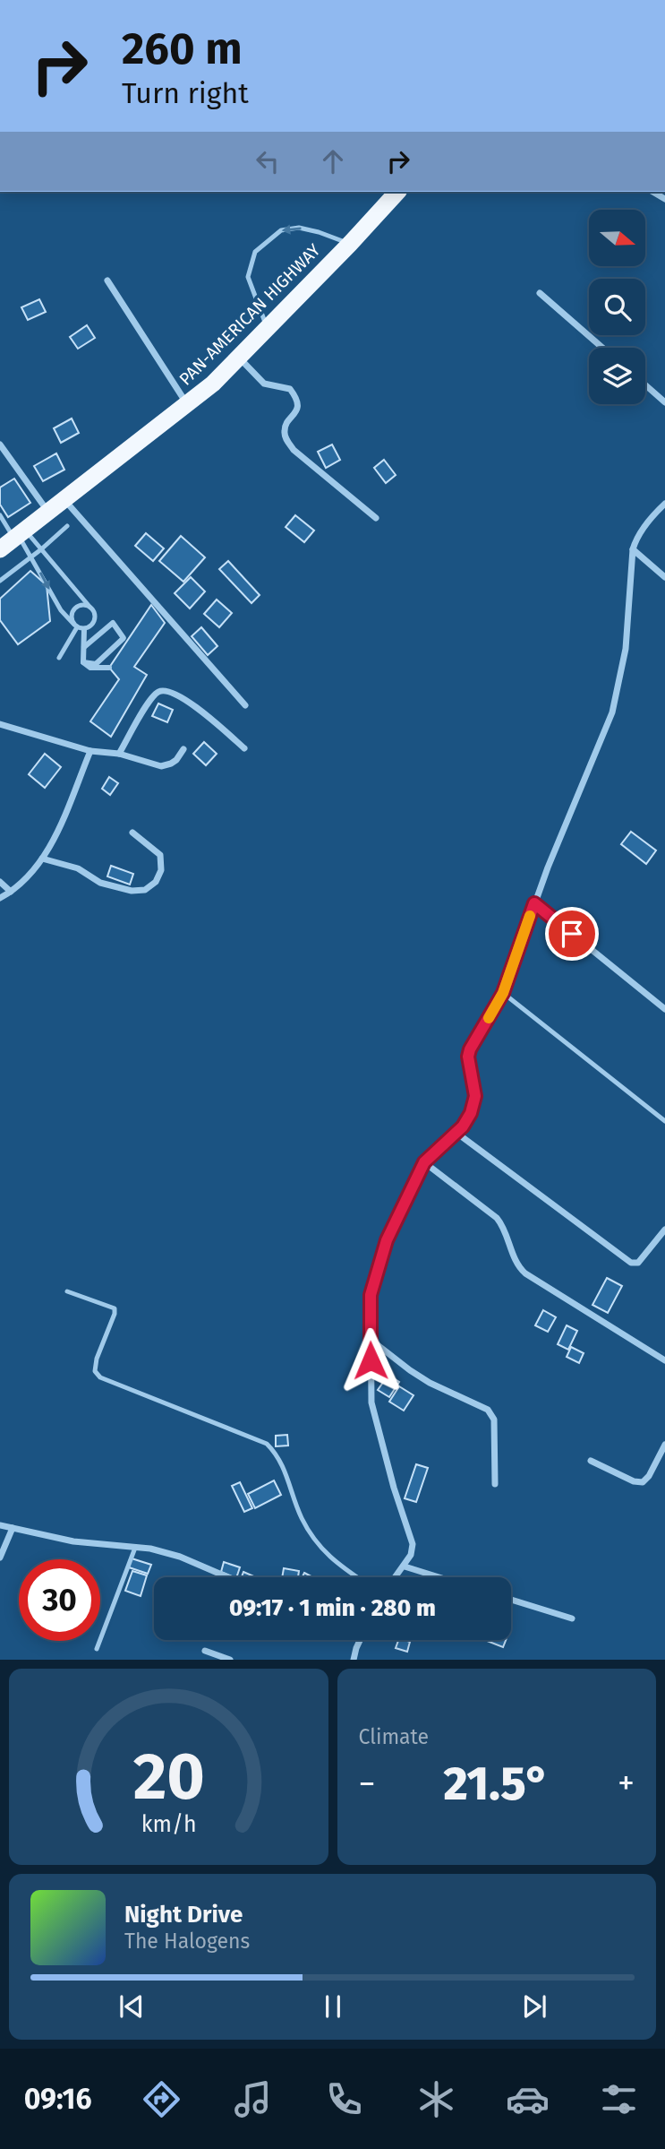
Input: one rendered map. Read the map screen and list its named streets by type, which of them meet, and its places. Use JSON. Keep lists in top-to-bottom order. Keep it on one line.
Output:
{"streets":{"highway":["PAN-AMERICAN HIGHWAY"]},"north":"right","page":{"turn":["260 m","Turn right"],"limit":"30","trip":"09:17 · 1 min · 280 m","tile":"Climate","heat":["−","21.5°","+"],"song":["Night Drive","The Halogens"],"tabs":"09:16","gauge":["20","km/h"]}}
